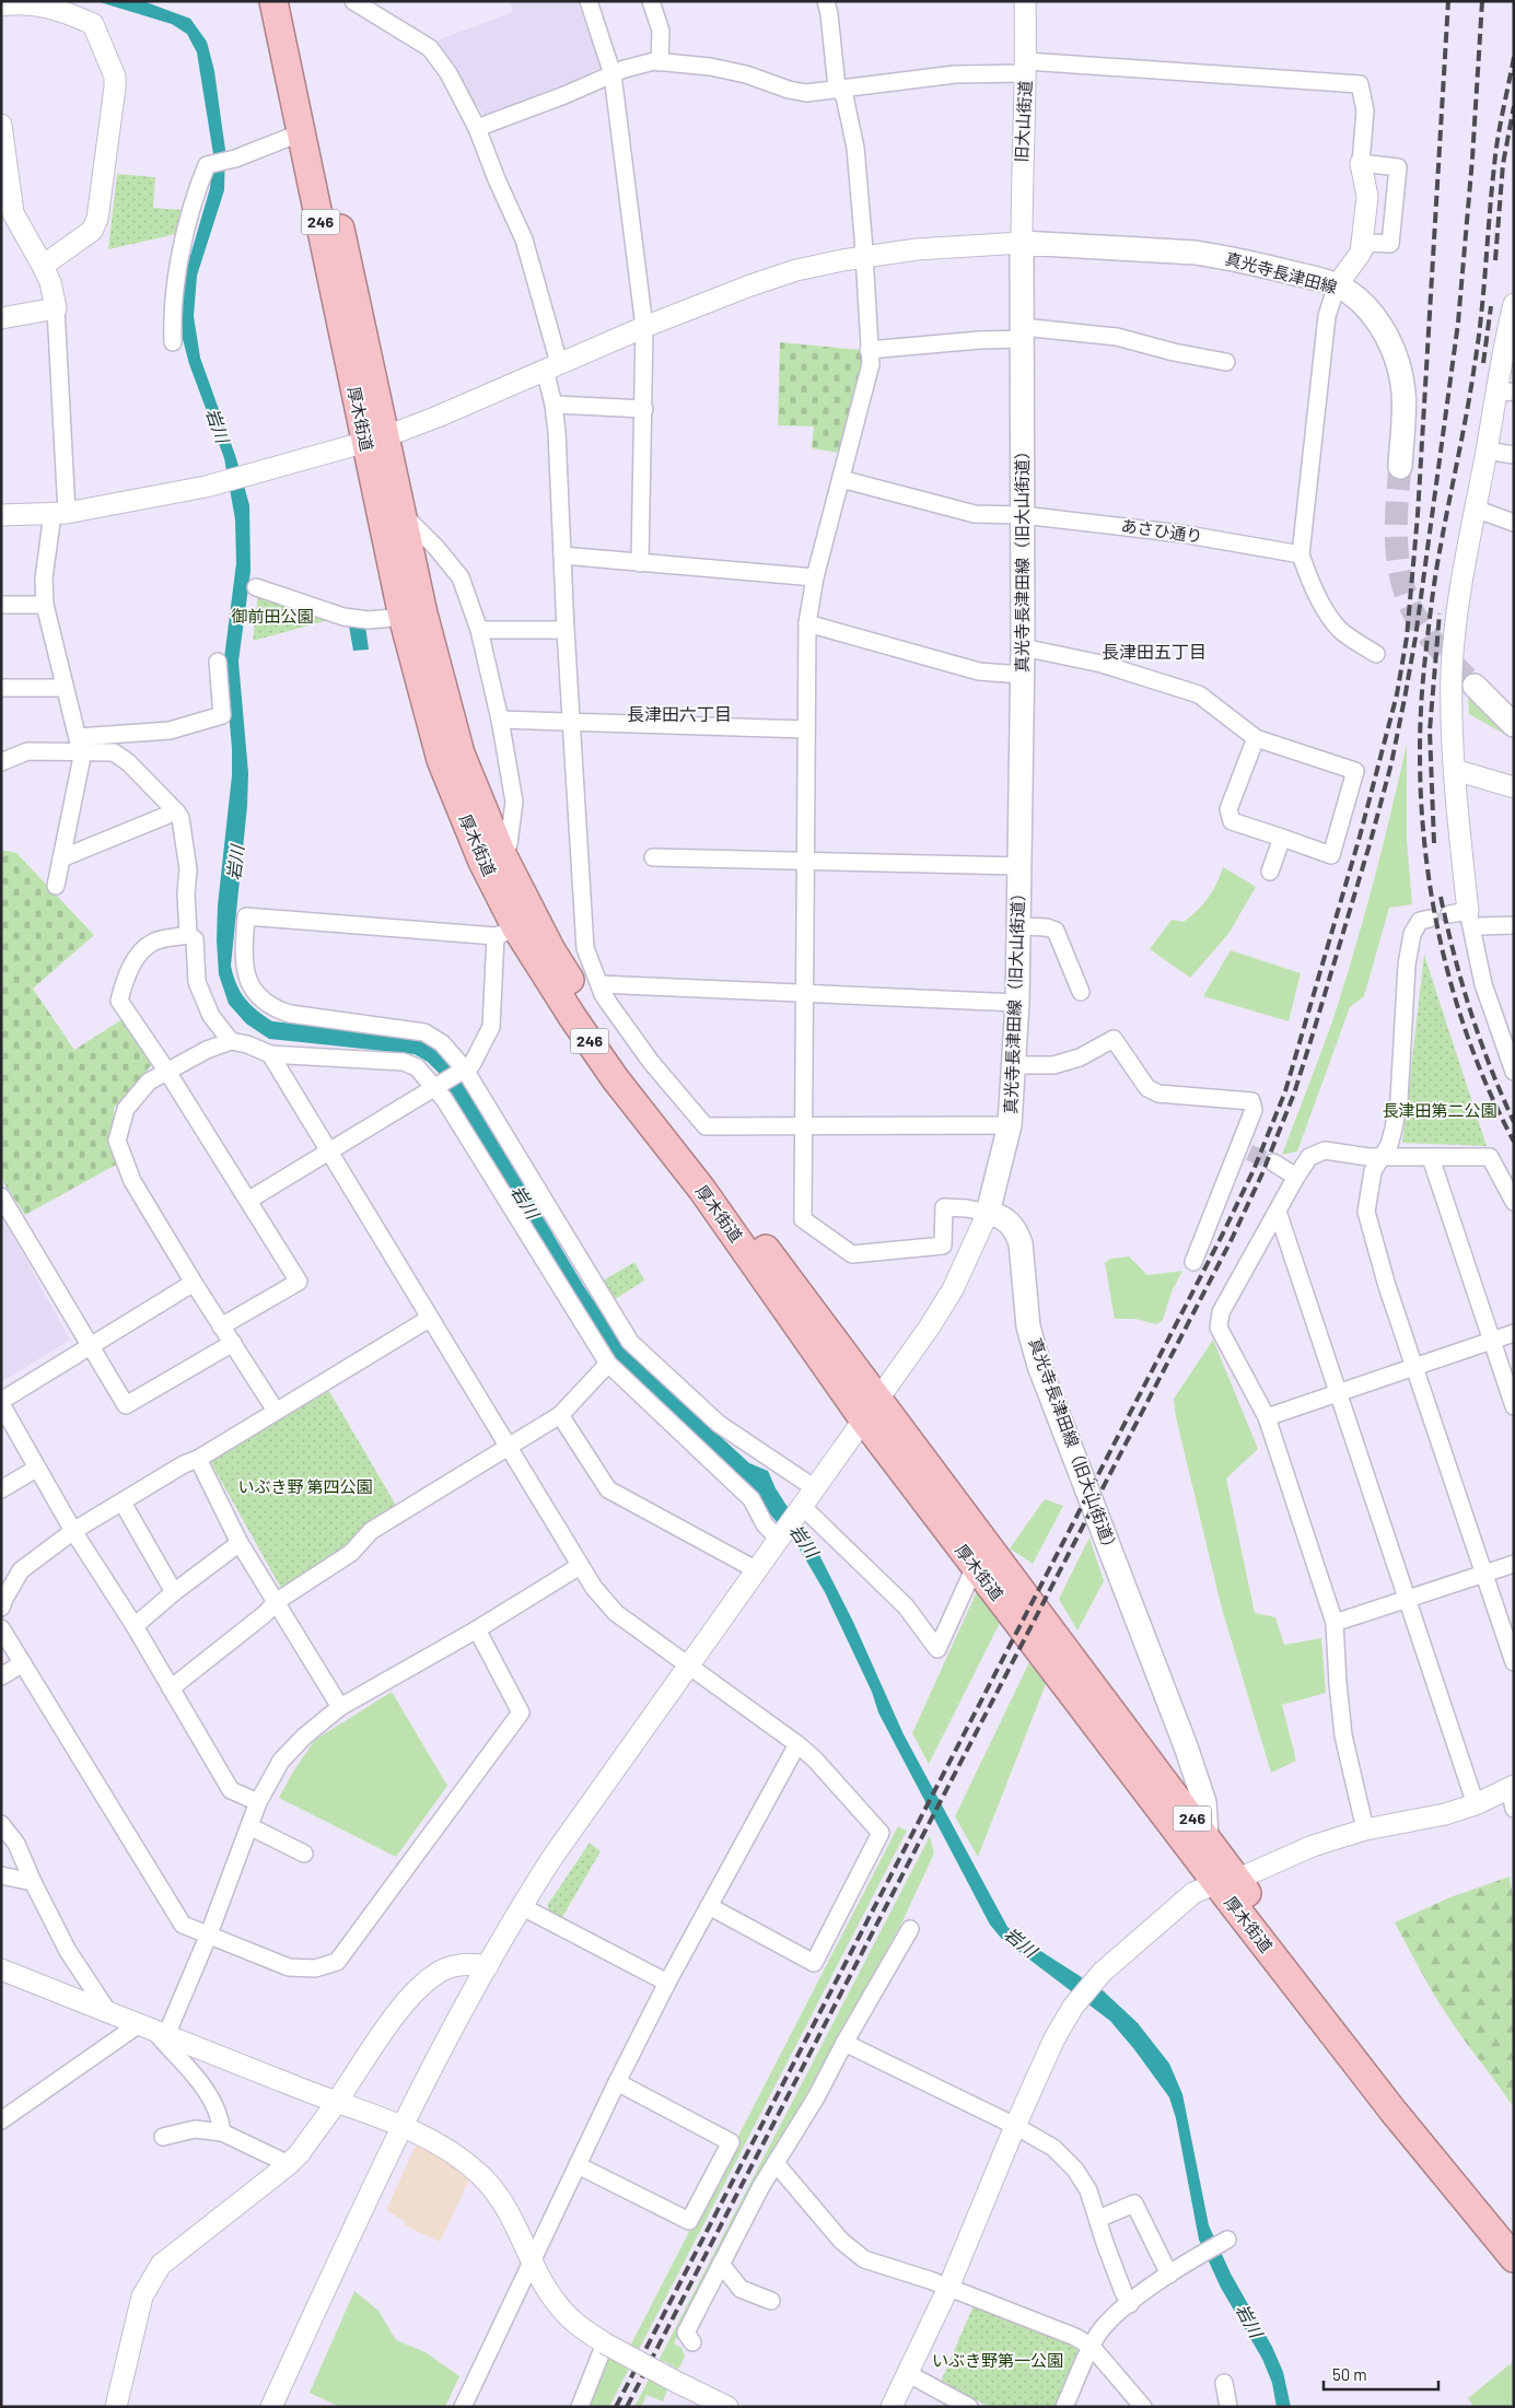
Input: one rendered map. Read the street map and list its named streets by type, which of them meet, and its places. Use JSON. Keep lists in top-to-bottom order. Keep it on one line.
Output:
{"streets":{"highway":["246","厚木街道"],"main road":["真光寺長津田線","真光寺長津田線（旧大山街道）"],"street":["旧大山街道","あさひ通り"]},"crossings":[["旧大山街道","真光寺長津田線"],["旧大山街道","真光寺長津田線（旧大山街道）"],["真光寺長津田線","真光寺長津田線（旧大山街道）"],["厚木街道","真光寺長津田線（旧大山街道）"],["あさひ通り","真光寺長津田線（旧大山街道）"]],"districts":["長津田五丁目","長津田六丁目"],"water":["岩川"],"parks":["御前田公園","長津田第二公園","いぶき野 第四公園","いぶき野第一公園"],"scale_bar":"50 m"}
